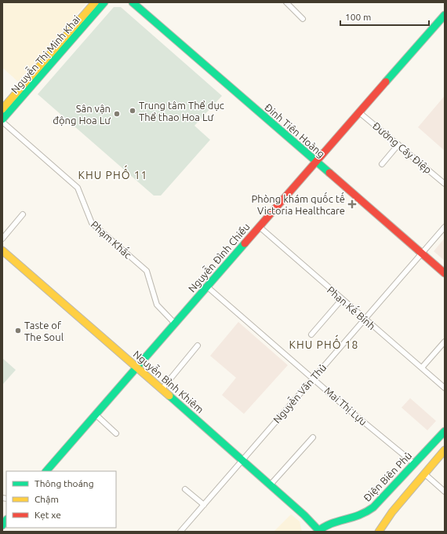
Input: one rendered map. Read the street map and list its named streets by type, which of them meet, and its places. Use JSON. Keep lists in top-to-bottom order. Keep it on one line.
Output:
{"streets":{"main road":["Nguyễn Thị Minh Khai","Đinh Tiên Hoàng","Nguyễn Đình Chiểu","Nguyễn Bỉnh Khiêm","Ðiện Biên Phủ"],"street":["Đường Cây Điệp","Phạm Khắc","Phan Kế Bính","Nguyễn Văn Thủ","Mai Thị Lựu"]},"crossings":[["Đinh Tiên Hoàng","Nguyễn Đình Chiểu"],["Đinh Tiên Hoàng","Nguyễn Văn Thủ"],["Đường Cây Điệp","Nguyễn Đình Chiểu"],["Phạm Khắc","Nguyễn Đình Chiểu"],["Nguyễn Đình Chiểu","Phan Kế Bính"],["Nguyễn Đình Chiểu","Nguyễn Bỉnh Khiêm"],["Nguyễn Đình Chiểu","Mai Thị Lựu"],["Phan Kế Bính","Nguyễn Văn Thủ"],["Nguyễn Bỉnh Khiêm","Nguyễn Văn Thủ"],["Nguyễn Bỉnh Khiêm","Ðiện Biên Phủ"],["Nguyễn Văn Thủ","Mai Thị Lựu"],["Mai Thị Lựu","Ðiện Biên Phủ"]],"districts":["KHU PHỐ 11","KHU PHỐ 18"],"places":{"other":["Trung tâm Thể dục Thể thao Hoa Lư","Sân vận động Hoa Lư","Taste of The Soul"],"health":["Phòng khám quốc tế Victoria Healthcare"]},"legend":["Thông thoáng","Chậm","Kẹt xe"],"scale_bar":"100 m"}
